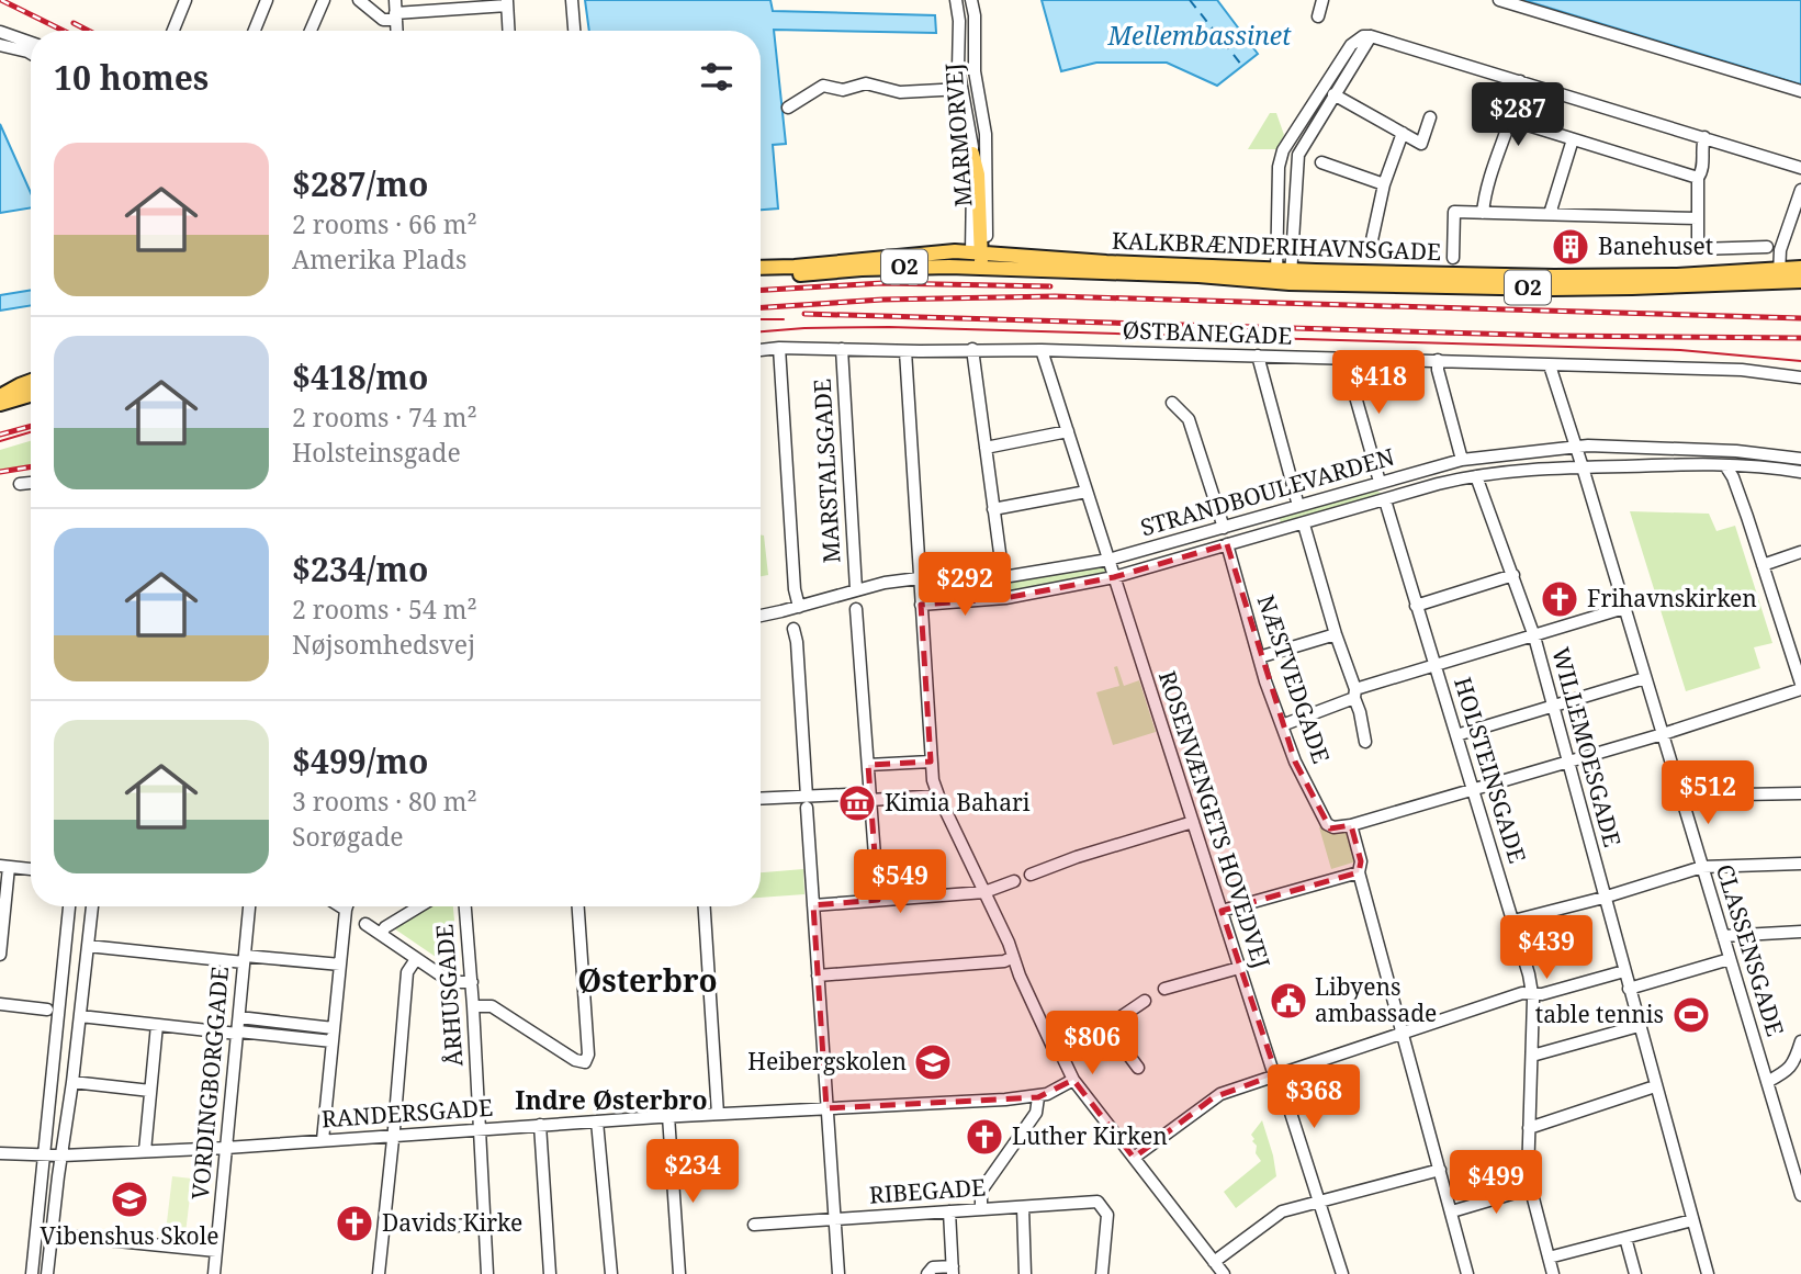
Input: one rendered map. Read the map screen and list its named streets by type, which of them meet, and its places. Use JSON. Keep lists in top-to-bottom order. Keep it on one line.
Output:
{"streets":{"main road":["KALKBRÆNDERIHAVNSGADE","O2"],"street":["MARMORVEJ","ØSTBANEGADE","MARSTALSGADE","STRANDBOULEVARDEN","NÆSTVEDGADE","WILLEMOESGADE","HOLSTEINSGADE","ROSENVÆNGETS HOVEDVEJ","CLASSENSGADE","ÅRHUSGADE","VORDINGBORGGADE","RANDERSGADE","RIBEGADE"]},"crossings":[["MARMORVEJ","KALKBRÆNDERIHAVNSGADE"],["ØSTBANEGADE","MARSTALSGADE"],["ØSTBANEGADE","ROSENVÆNGETS HOVEDVEJ"],["ØSTBANEGADE","CLASSENSGADE"],["MARSTALSGADE","STRANDBOULEVARDEN"],["STRANDBOULEVARDEN","NÆSTVEDGADE"],["STRANDBOULEVARDEN","WILLEMOESGADE"],["STRANDBOULEVARDEN","HOLSTEINSGADE"],["STRANDBOULEVARDEN","ROSENVÆNGETS HOVEDVEJ"],["STRANDBOULEVARDEN","CLASSENSGADE"],["ÅRHUSGADE","RANDERSGADE"],["VORDINGBORGGADE","RANDERSGADE"]],"districts":["Østerbro","Indre Østerbro"],"water":["Mellembassinet"],"places":{"building":["Banehuset"],"church":["Frihavnskirken","Luther Kirken","Davids Kirke"],"museum":["Kimia Bahari"],"public building":["Libyens ambassade"],"sports":["table tennis"],"school or university":["Heibergskolen","Vibenshus Skole"]},"page":{"heading":"10 homes","price":["$287","$418","$292","$512","$549","$439","$806","$368","$234","$499"],"list":[{"name":"$287/mo","note":"2 rooms · 66 m² · Amerika Plads"},{"name":"$418/mo","note":"2 rooms · 74 m² · Holsteinsgade"},{"name":"$234/mo","note":"2 rooms · 54 m² · Nøjsomhedsvej"},{"name":"$499/mo","note":"3 rooms · 80 m² · Sorøgade"}]}}
